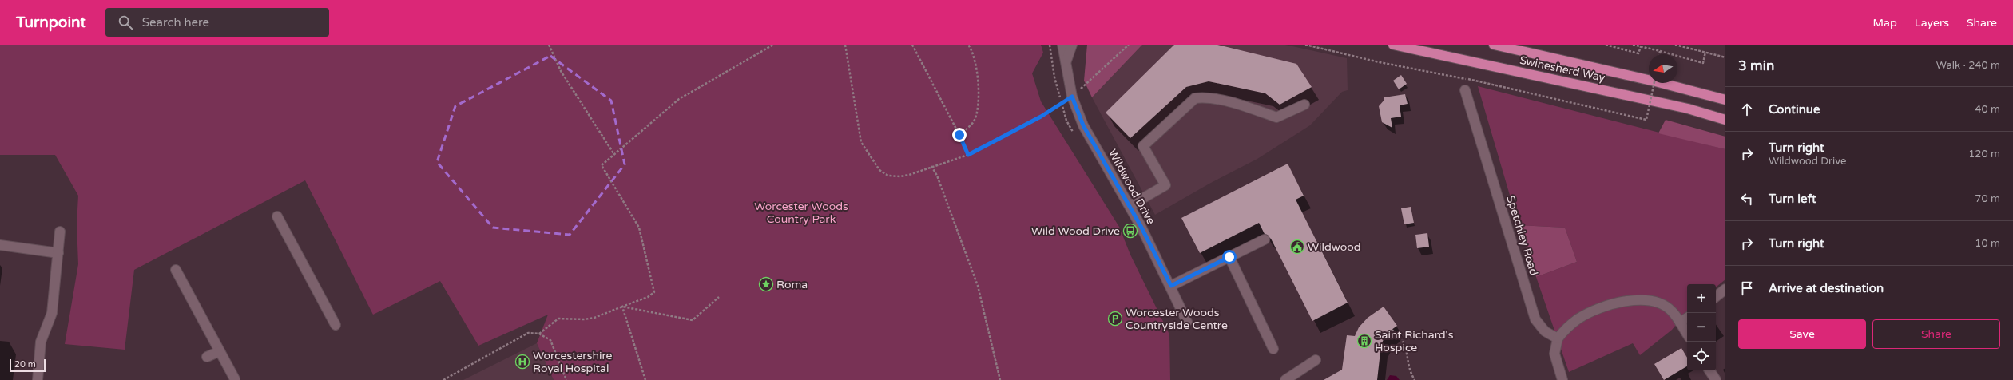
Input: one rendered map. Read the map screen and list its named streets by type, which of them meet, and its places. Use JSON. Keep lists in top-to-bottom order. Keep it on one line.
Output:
{"streets":{"highway":["Swinesherd Way"],"street":["Wildwood Drive","Spetchley Road"]},"parks":["Worcester Woods Country Park"],"places":{"bus stop":["Wild Wood Drive"],"public building":["Wildwood"],"place":["Roma"],"parking":["Worcester Woods Countryside Centre"],"building":["Saint Richard's Hospice"],"hospital":["Worcestershire Royal Hospital"]},"scale_bar":"20 m","north":"left","page":{"header":"Turnpoint","search":"Search here","nav":["Map","Layers","Share"],"heading":["3 min","Walk · 240 m"],"list":[["Continue","40 m"],["Turn right","Wildwood Drive","120 m"],["Turn left","70 m"],["Turn right","10 m"],"Arrive at destination"],"map_buttons":["+","−"],"buttons":["Save","Share"],"scale":"20 m"}}
